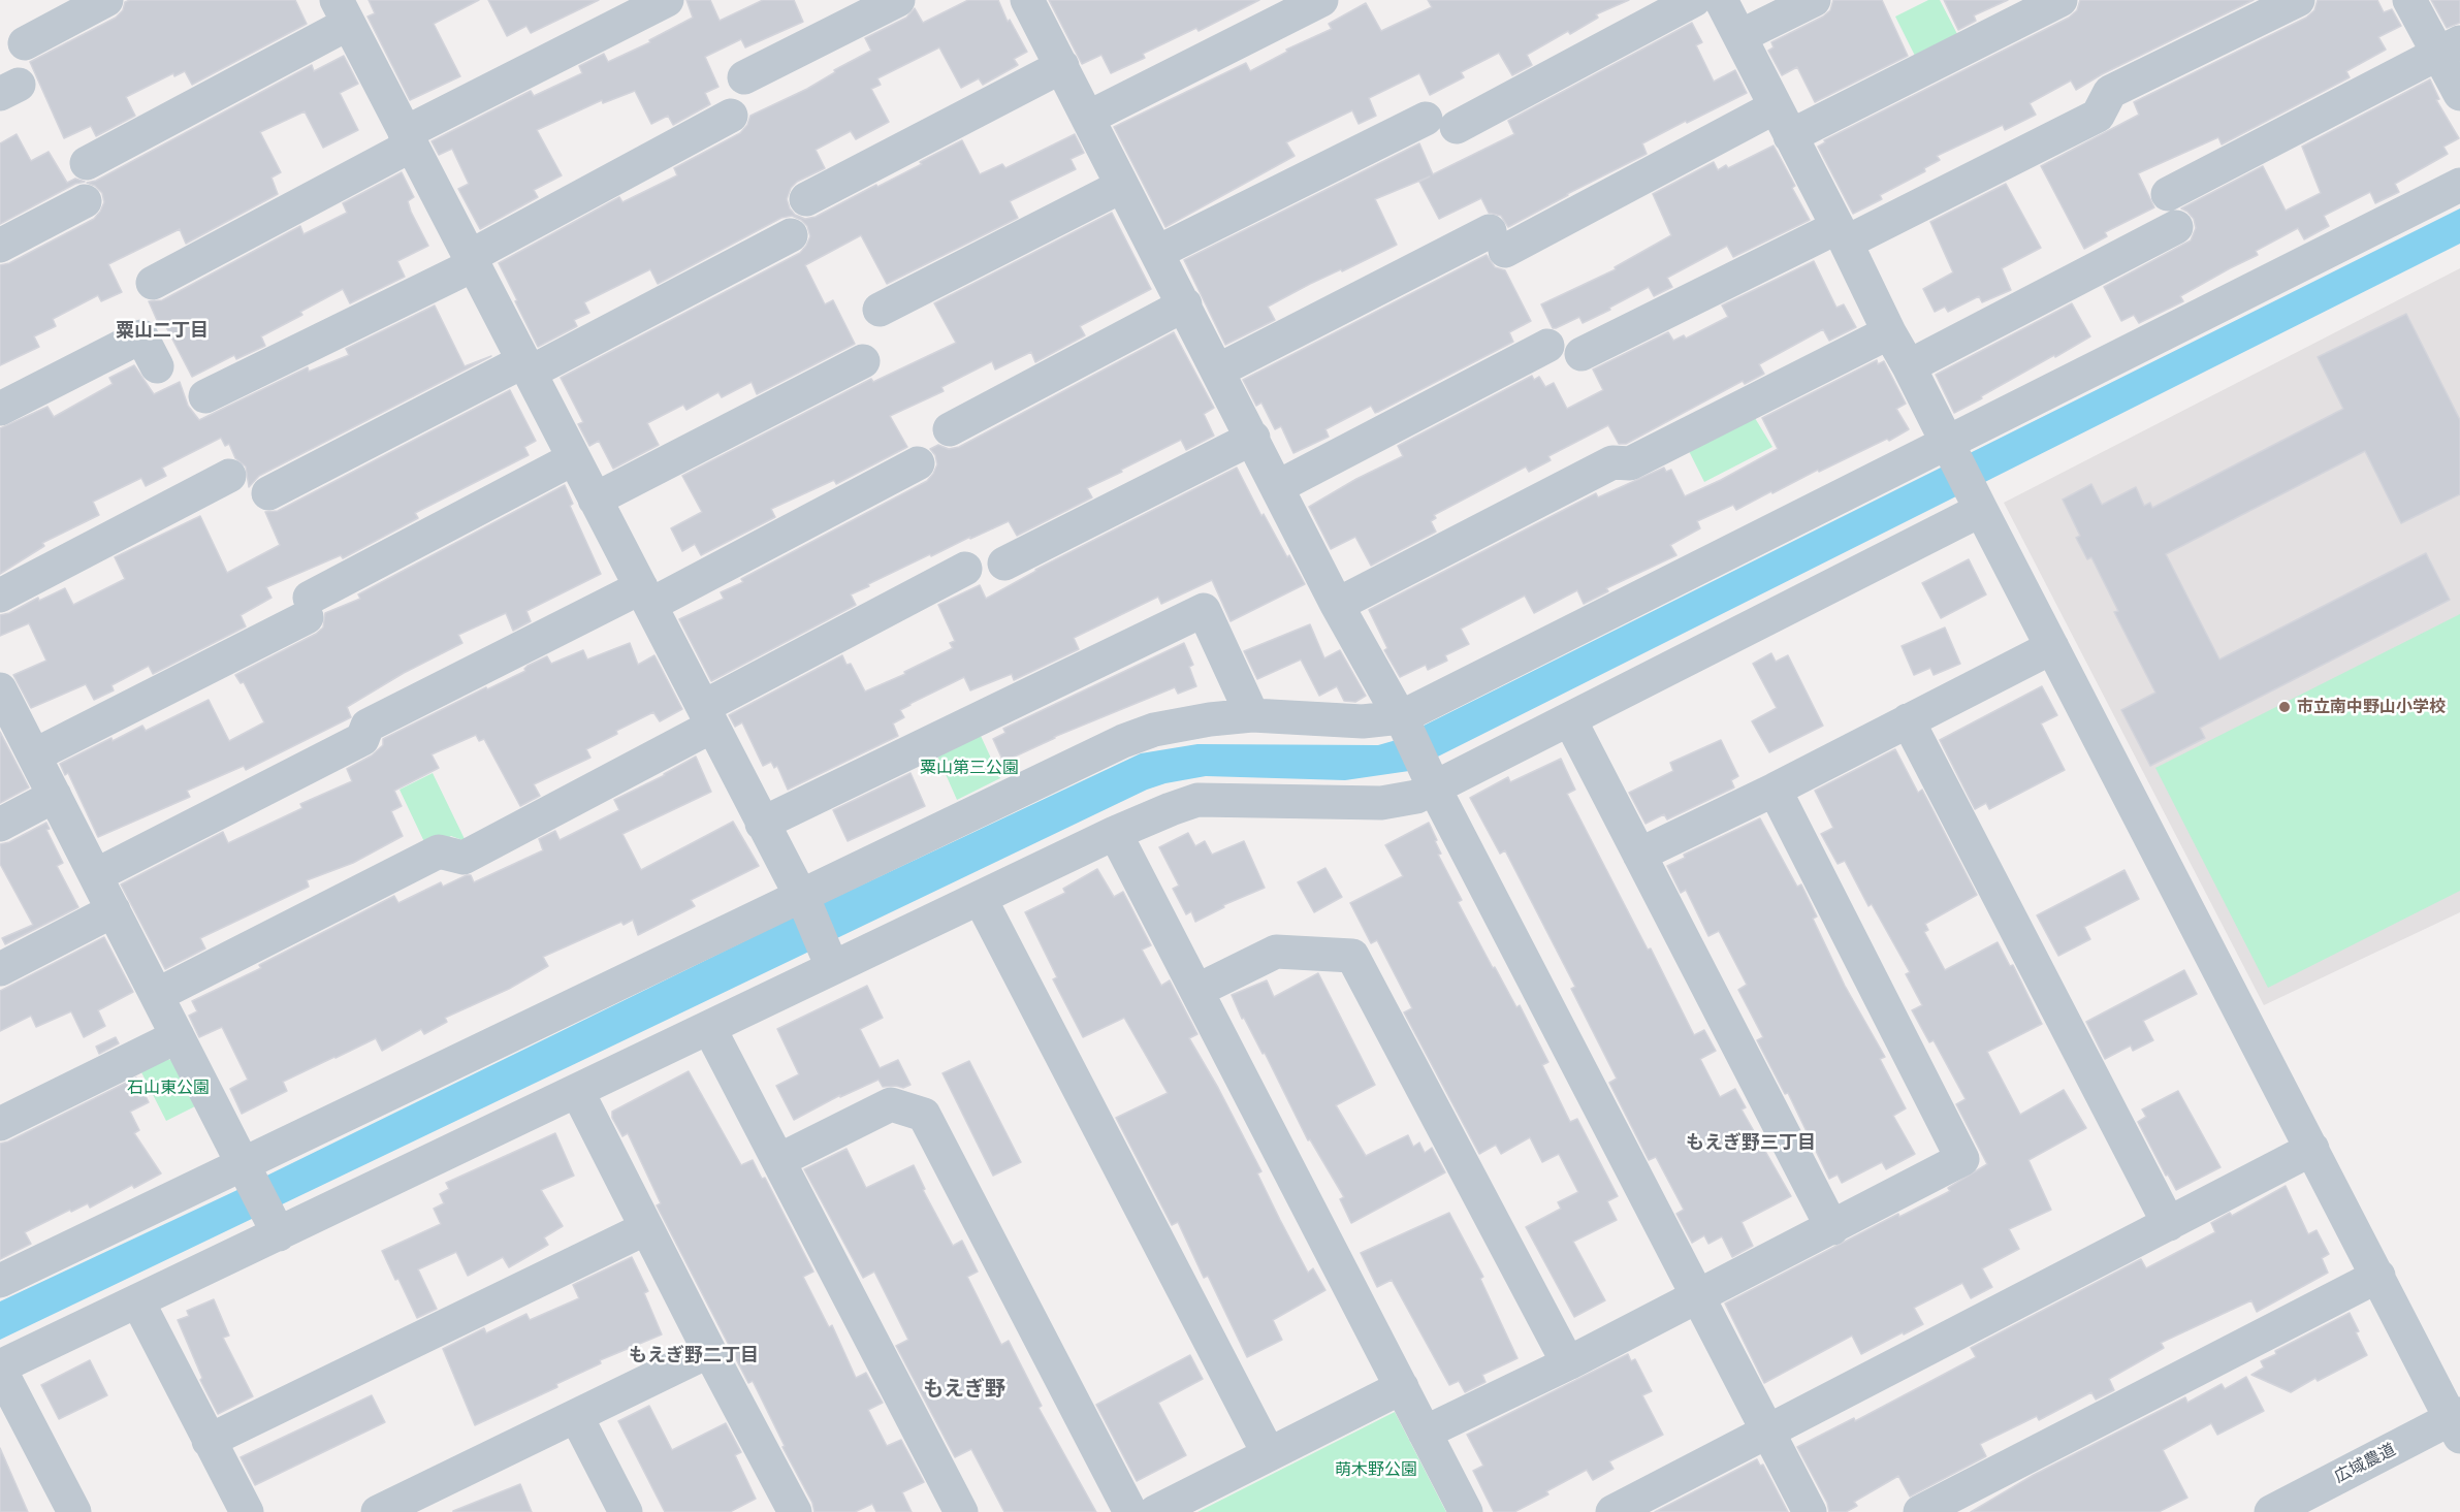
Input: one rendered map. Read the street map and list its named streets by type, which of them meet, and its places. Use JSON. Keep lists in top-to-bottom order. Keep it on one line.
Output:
{"streets":{"street":["広域農道"]},"districts":["粟山二丁目","もえぎ野三丁目","もえぎ野二丁目","もえぎ野"],"parks":["粟山第三公園","石山東公園","萌木野公園"],"places":["市立南中野山小学校"]}
